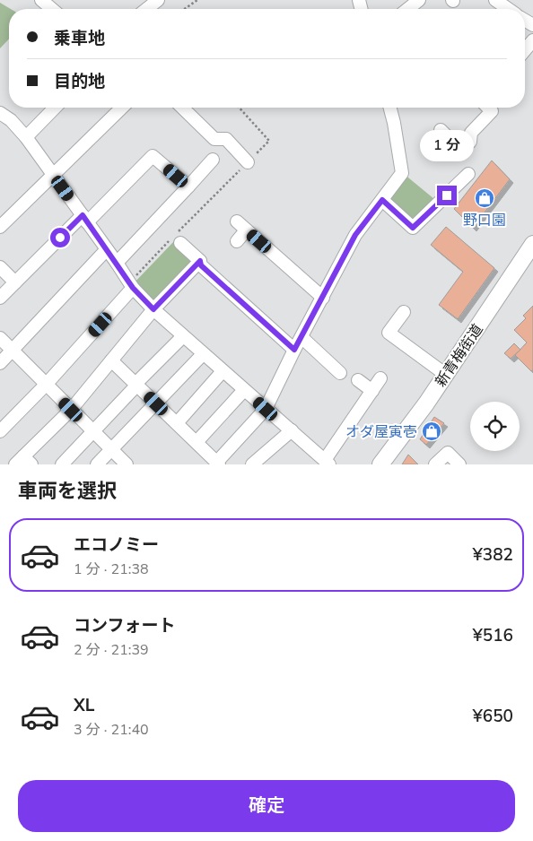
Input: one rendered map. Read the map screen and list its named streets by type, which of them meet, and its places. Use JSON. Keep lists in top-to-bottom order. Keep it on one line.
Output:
{"streets":{"main road":["新青梅街道"]},"places":{"shop":["野口園","オダ屋寅壱"]},"page":{"banner":["乗車地","目的地"],"bubble":"1 分","heading":"車両を選択","list":[{"name":"エコノミー","note":"1 分 · 21:38","value":"¥382"},{"name":"コンフォート","note":"2 分 · 21:39","value":"¥516"},{"name":"XL","note":"3 分 · 21:40","value":"¥650"}],"buttons":"確定"}}
